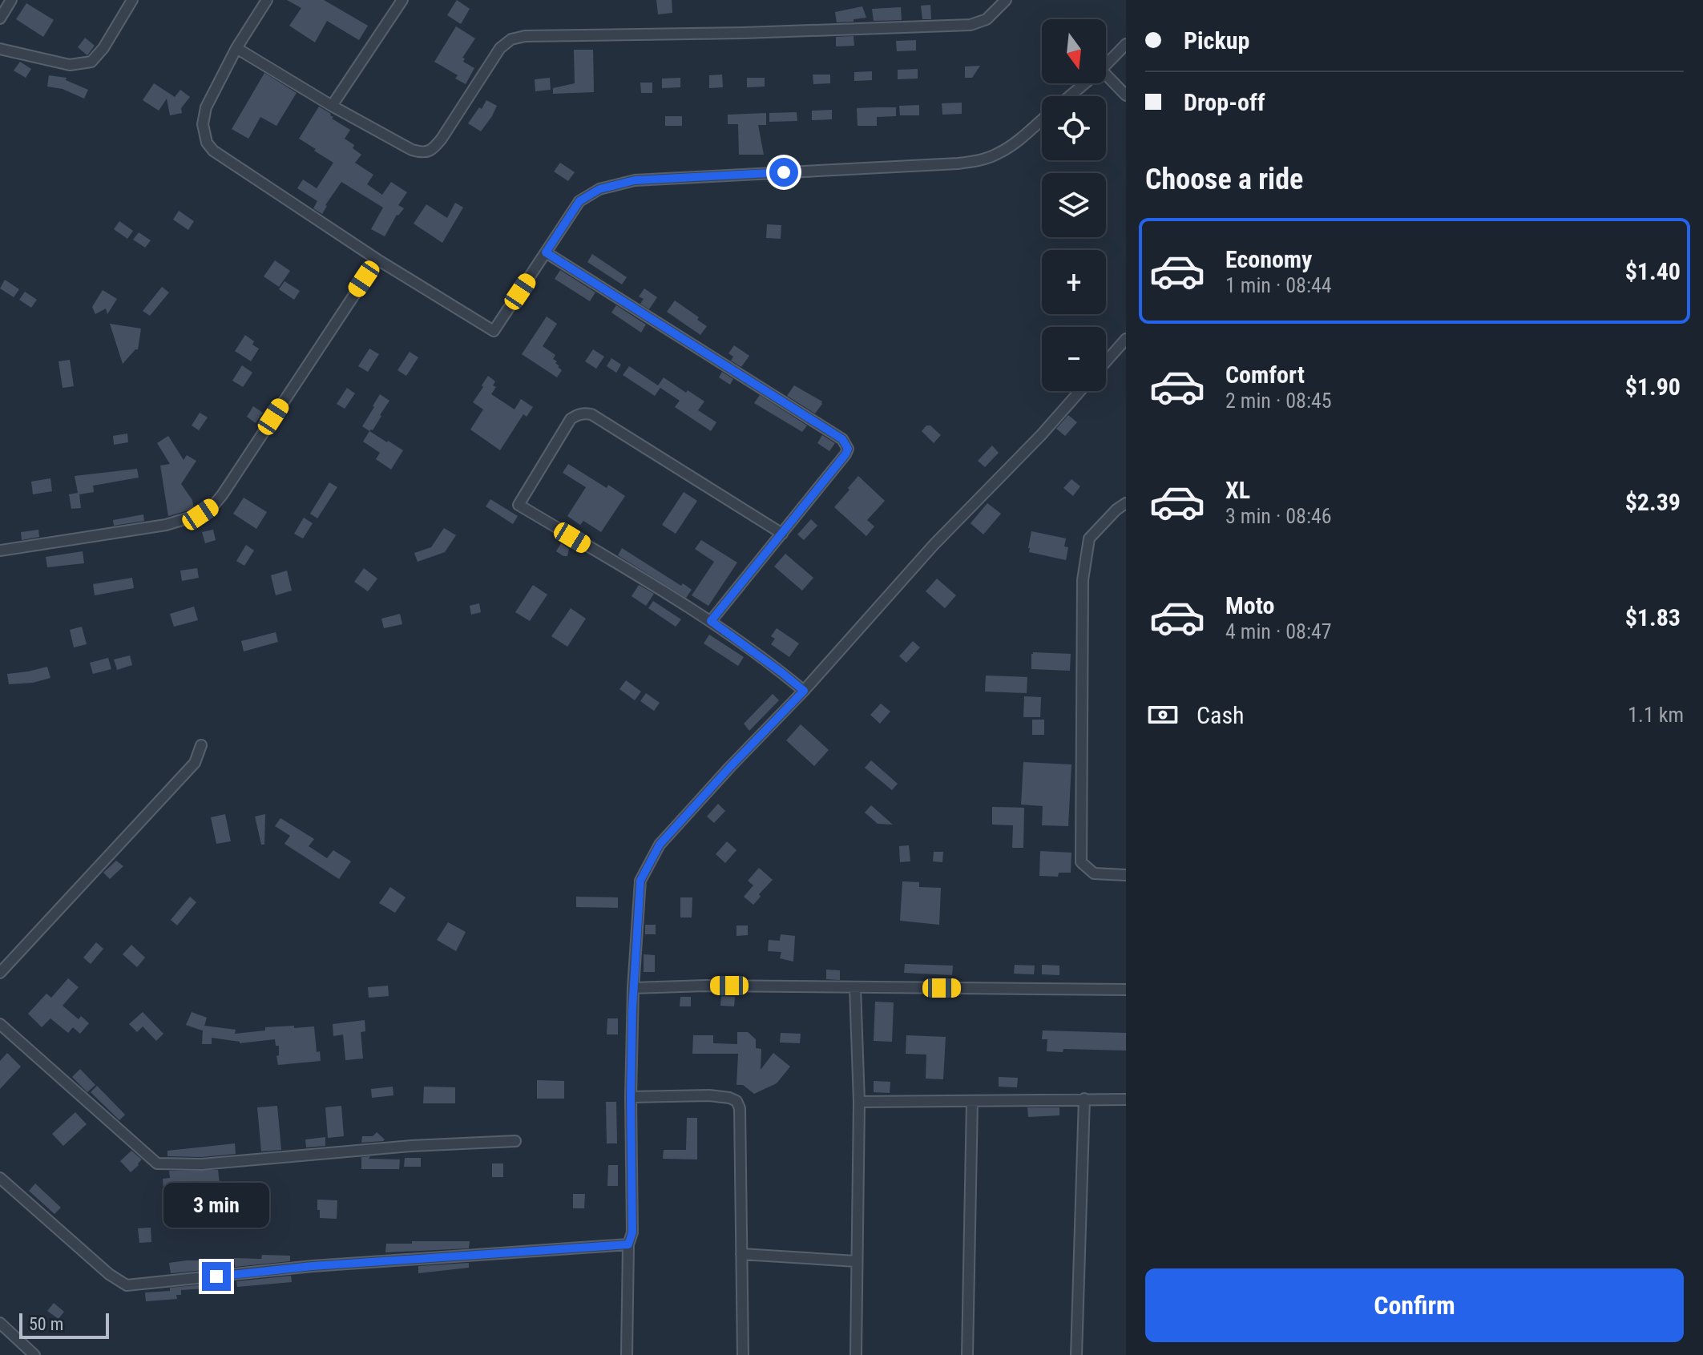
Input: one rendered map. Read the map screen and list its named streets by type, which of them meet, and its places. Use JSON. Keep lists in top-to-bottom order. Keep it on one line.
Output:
{"scale_bar":"50 m","north":"bottom","page":{"banner":["Pickup","Drop-off"],"map_buttons":["+","−"],"heading":"Choose a ride","list":[{"name":"Economy","note":"1 min · 08:44","value":"$1.40"},{"name":"Comfort","note":"2 min · 08:45","value":"$1.90"},{"name":"XL","note":"3 min · 08:46","value":"$2.39"},{"name":"Moto","note":"4 min · 08:47","value":"$1.83"}],"pay":["Cash","1.1 km"],"bubble":"3 min","buttons":"Confirm","scale":"50 m"}}
